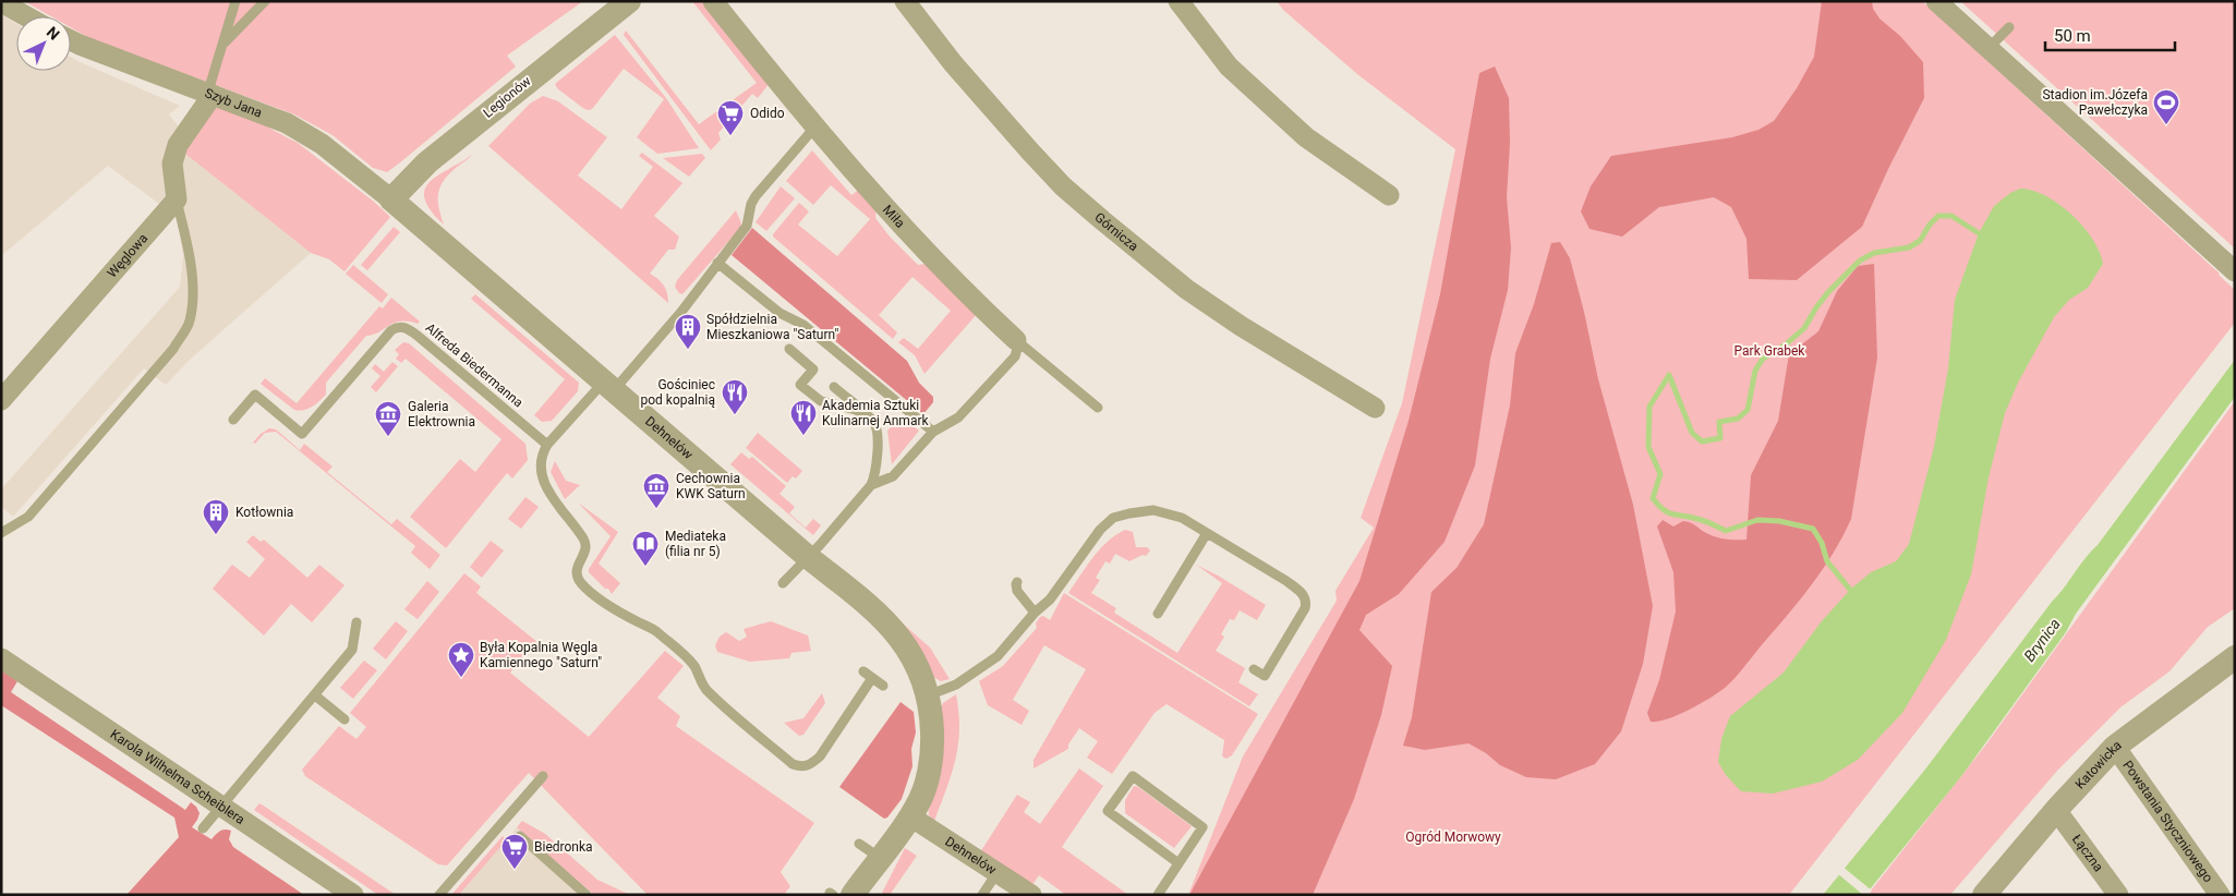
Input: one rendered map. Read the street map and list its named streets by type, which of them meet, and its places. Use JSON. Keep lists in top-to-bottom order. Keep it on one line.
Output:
{"streets":{"street":["Legionów","Szyb Jana","Miła","Górnicza","Węglowa","Dehnelów","Katowicka","Karola Wilhelma Scheiblera","Powstania Styczniowego","Łączna"],"lane":["Alfreda Biedermanna"]},"crossings":[["Legionów","Szyb Jana"],["Legionów","Dehnelów"],["Szyb Jana","Dehnelów"],["Katowicka","Powstania Styczniowego"],["Katowicka","Łączna"]],"water":["Brynica"],"parks":["Park Grabek","Ogród Morwowy"],"places":{"sports":["Stadion im.Józefa Pawełczyka"],"supermarket":["Odido","Biedronka"],"building":["Spółdzielnia Mieszkaniowa \"Saturn\"","Kotłownia"],"restaurant":["Gościniec pod kopalnią","Akademia Sztuki Kulinarnej Anmark"],"museum":["Galeria Elektrownia","Cechownia KWK Saturn"],"library":["Mediateka (filia nr 5)"],"place":["Była Kopalnia Węgla Kamiennego \"Saturn\""]},"scale_bar":"50 m","north":"top right"}
